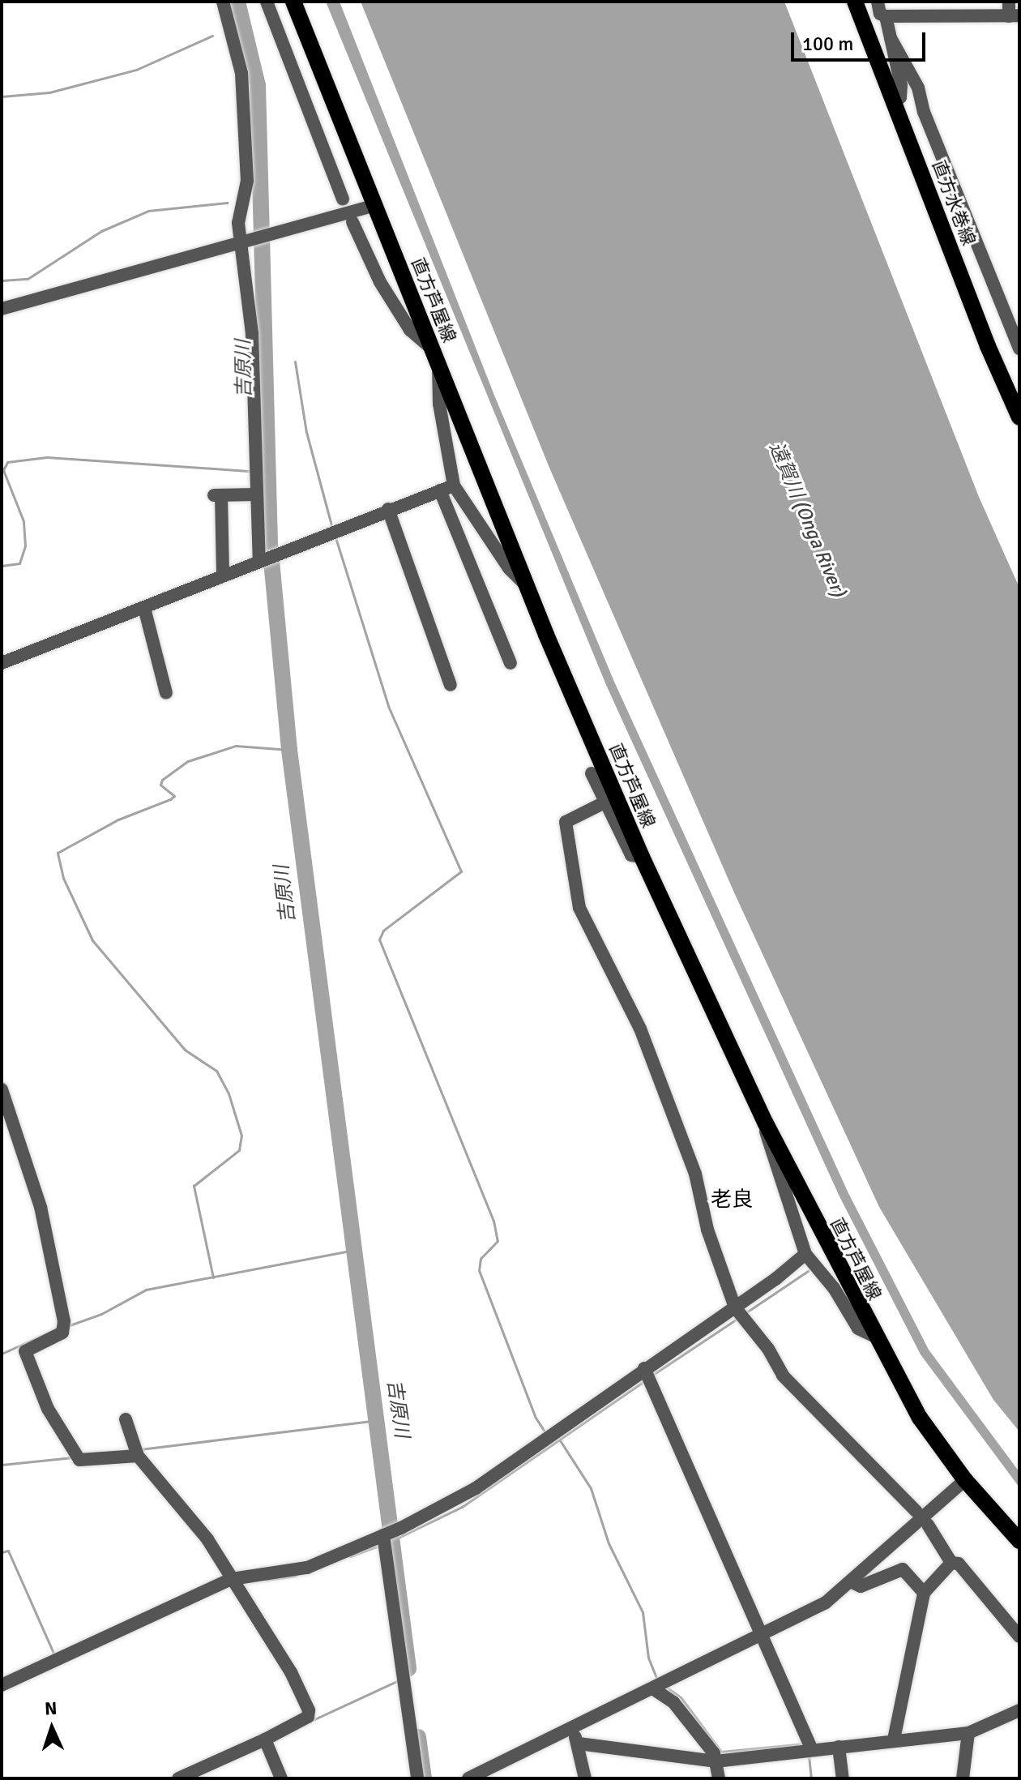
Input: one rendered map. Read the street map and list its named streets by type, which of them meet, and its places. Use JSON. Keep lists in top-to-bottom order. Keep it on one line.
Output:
{"streets":{"main road":["直方水巻線","直方芦屋線"]},"districts":["老良"],"water":["吉原川","遠賀川 (Onga River)"],"scale_bar":"100 m","north":"top"}
